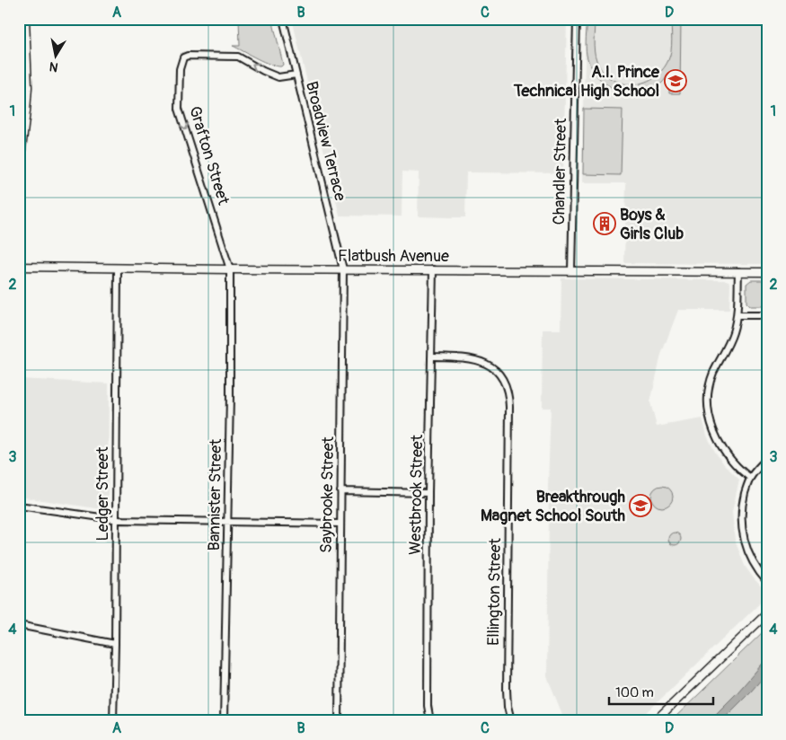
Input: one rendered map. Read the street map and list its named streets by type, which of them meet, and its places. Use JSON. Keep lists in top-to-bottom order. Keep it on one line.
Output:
{"streets":{"street":["Broadview Terrace","Grafton Street","Chandler Street","Flatbush Avenue","Ledger Street","Bannister Street","Saybrooke Street","Westbrook Street","Ellington Street"]},"crossings":[["Broadview Terrace","Grafton Street"],["Broadview Terrace","Flatbush Avenue"],["Broadview Terrace","Saybrooke Street"],["Grafton Street","Flatbush Avenue"],["Grafton Street","Bannister Street"],["Chandler Street","Flatbush Avenue"],["Flatbush Avenue","Ledger Street"],["Flatbush Avenue","Bannister Street"],["Flatbush Avenue","Saybrooke Street"],["Flatbush Avenue","Westbrook Street"],["Westbrook Street","Ellington Street"]],"places":{"school or university":["A.I. Prince Technical High School","Breakthrough Magnet School South"],"building":["Boys & Girls Club"]},"scale_bar":"100 m","north":"bottom","grid":{"columns":["A","B","C","D"],"rows":["1","2","3","4"]}}
